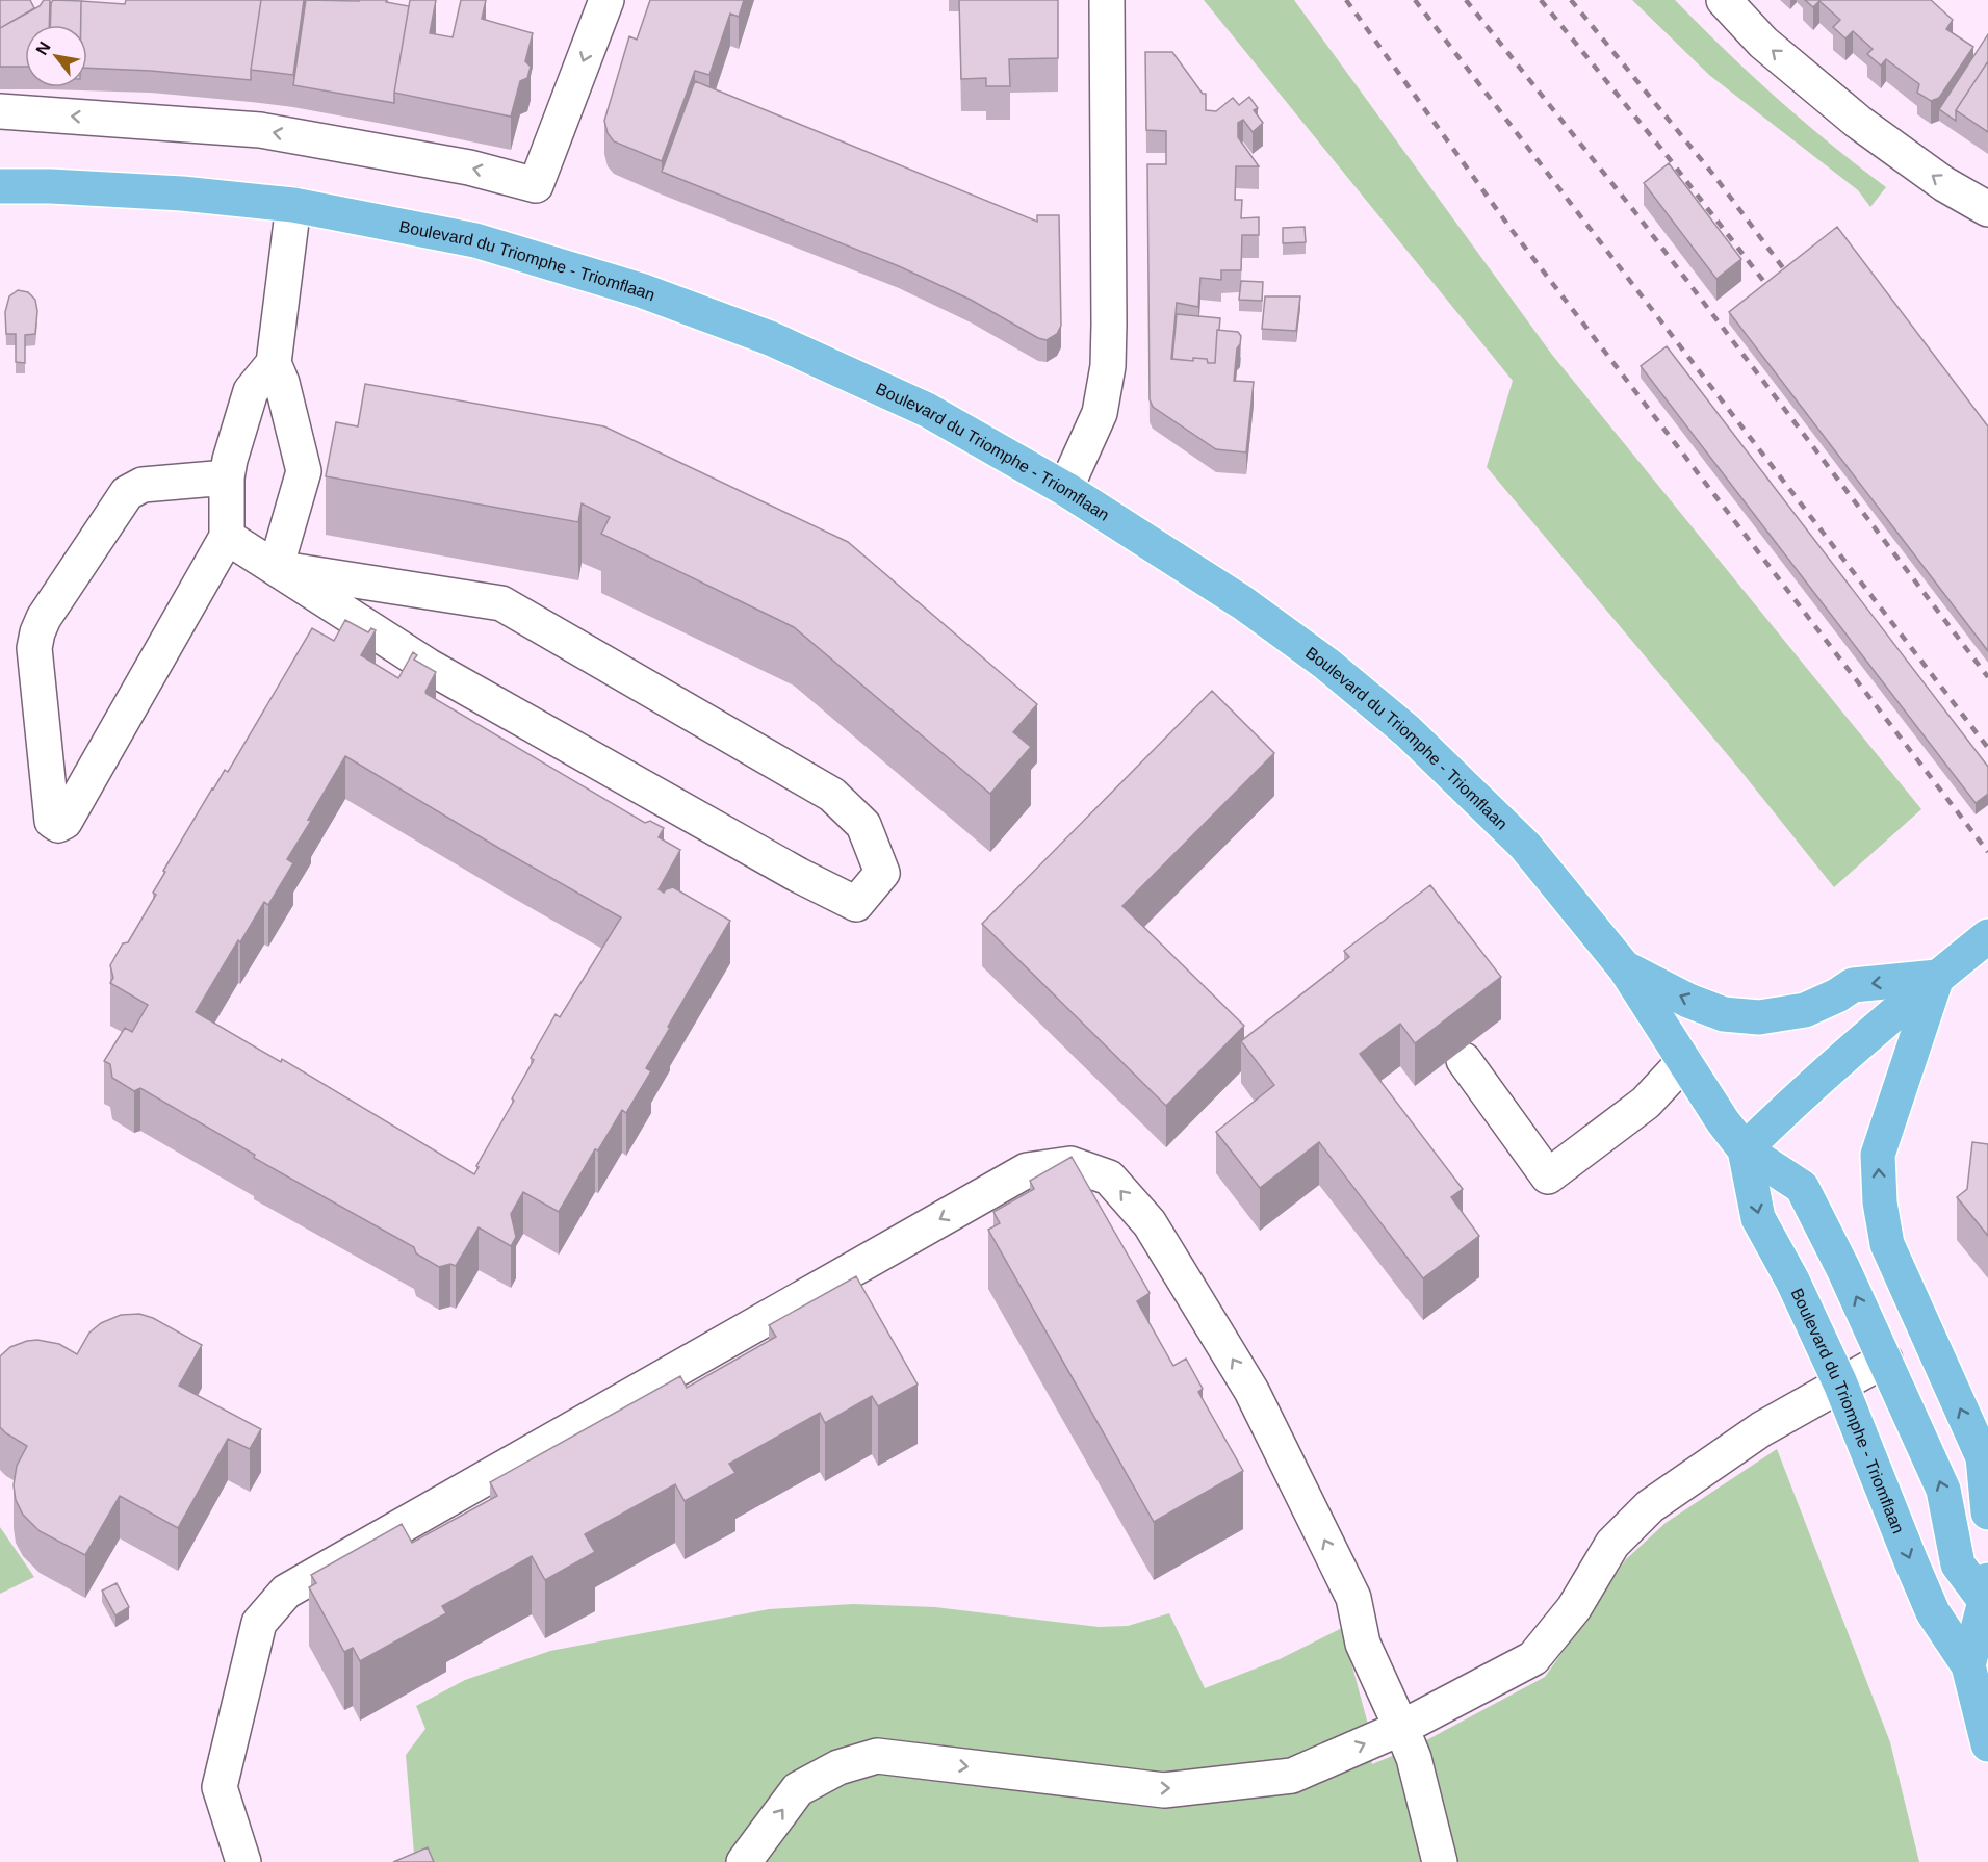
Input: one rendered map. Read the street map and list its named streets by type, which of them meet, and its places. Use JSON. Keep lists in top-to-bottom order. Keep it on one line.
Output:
{"streets":{"main road":["Boulevard du Triomphe - Triomflaan"]},"north":"top left"}
